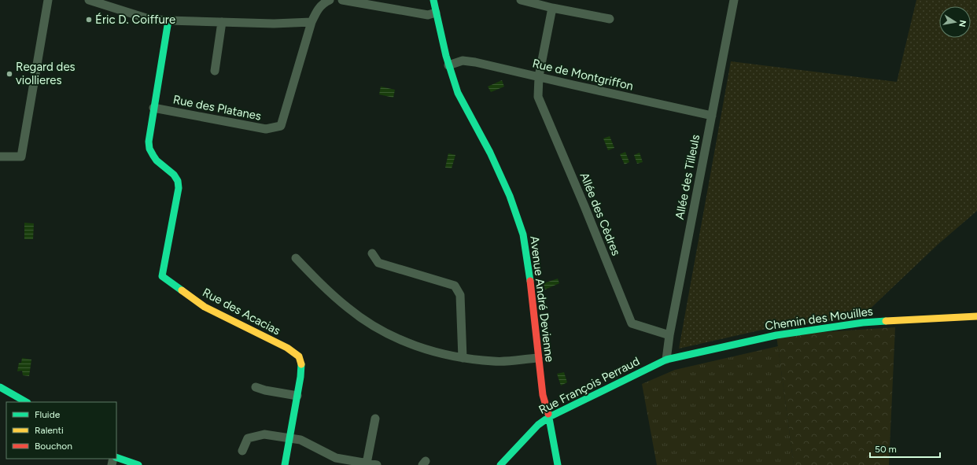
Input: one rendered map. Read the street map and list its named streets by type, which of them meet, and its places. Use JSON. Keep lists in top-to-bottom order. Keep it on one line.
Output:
{"streets":{"street":["Rue de Montgriffon","Rue des Platanes","Allée des Tilleuls","Allée des Cèdres","Avenue André Devienne","Rue des Acacias","Chemin des Mouilles","Rue François Perraud"]},"crossings":[["Rue de Montgriffon","Allée des Tilleuls"],["Rue de Montgriffon","Allée des Cèdres"],["Rue de Montgriffon","Avenue André Devienne"],["Rue des Platanes","Rue des Acacias"],["Allée des Tilleuls","Allée des Cèdres"],["Allée des Tilleuls","Chemin des Mouilles"],["Allée des Tilleuls","Rue François Perraud"],["Avenue André Devienne","Rue François Perraud"],["Chemin des Mouilles","Rue François Perraud"]],"places":["Éric D. Coiffure","Regard des viollieres"],"legend":["Fluide","Ralenti","Bouchon"],"scale_bar":"50 m","north":"right"}
